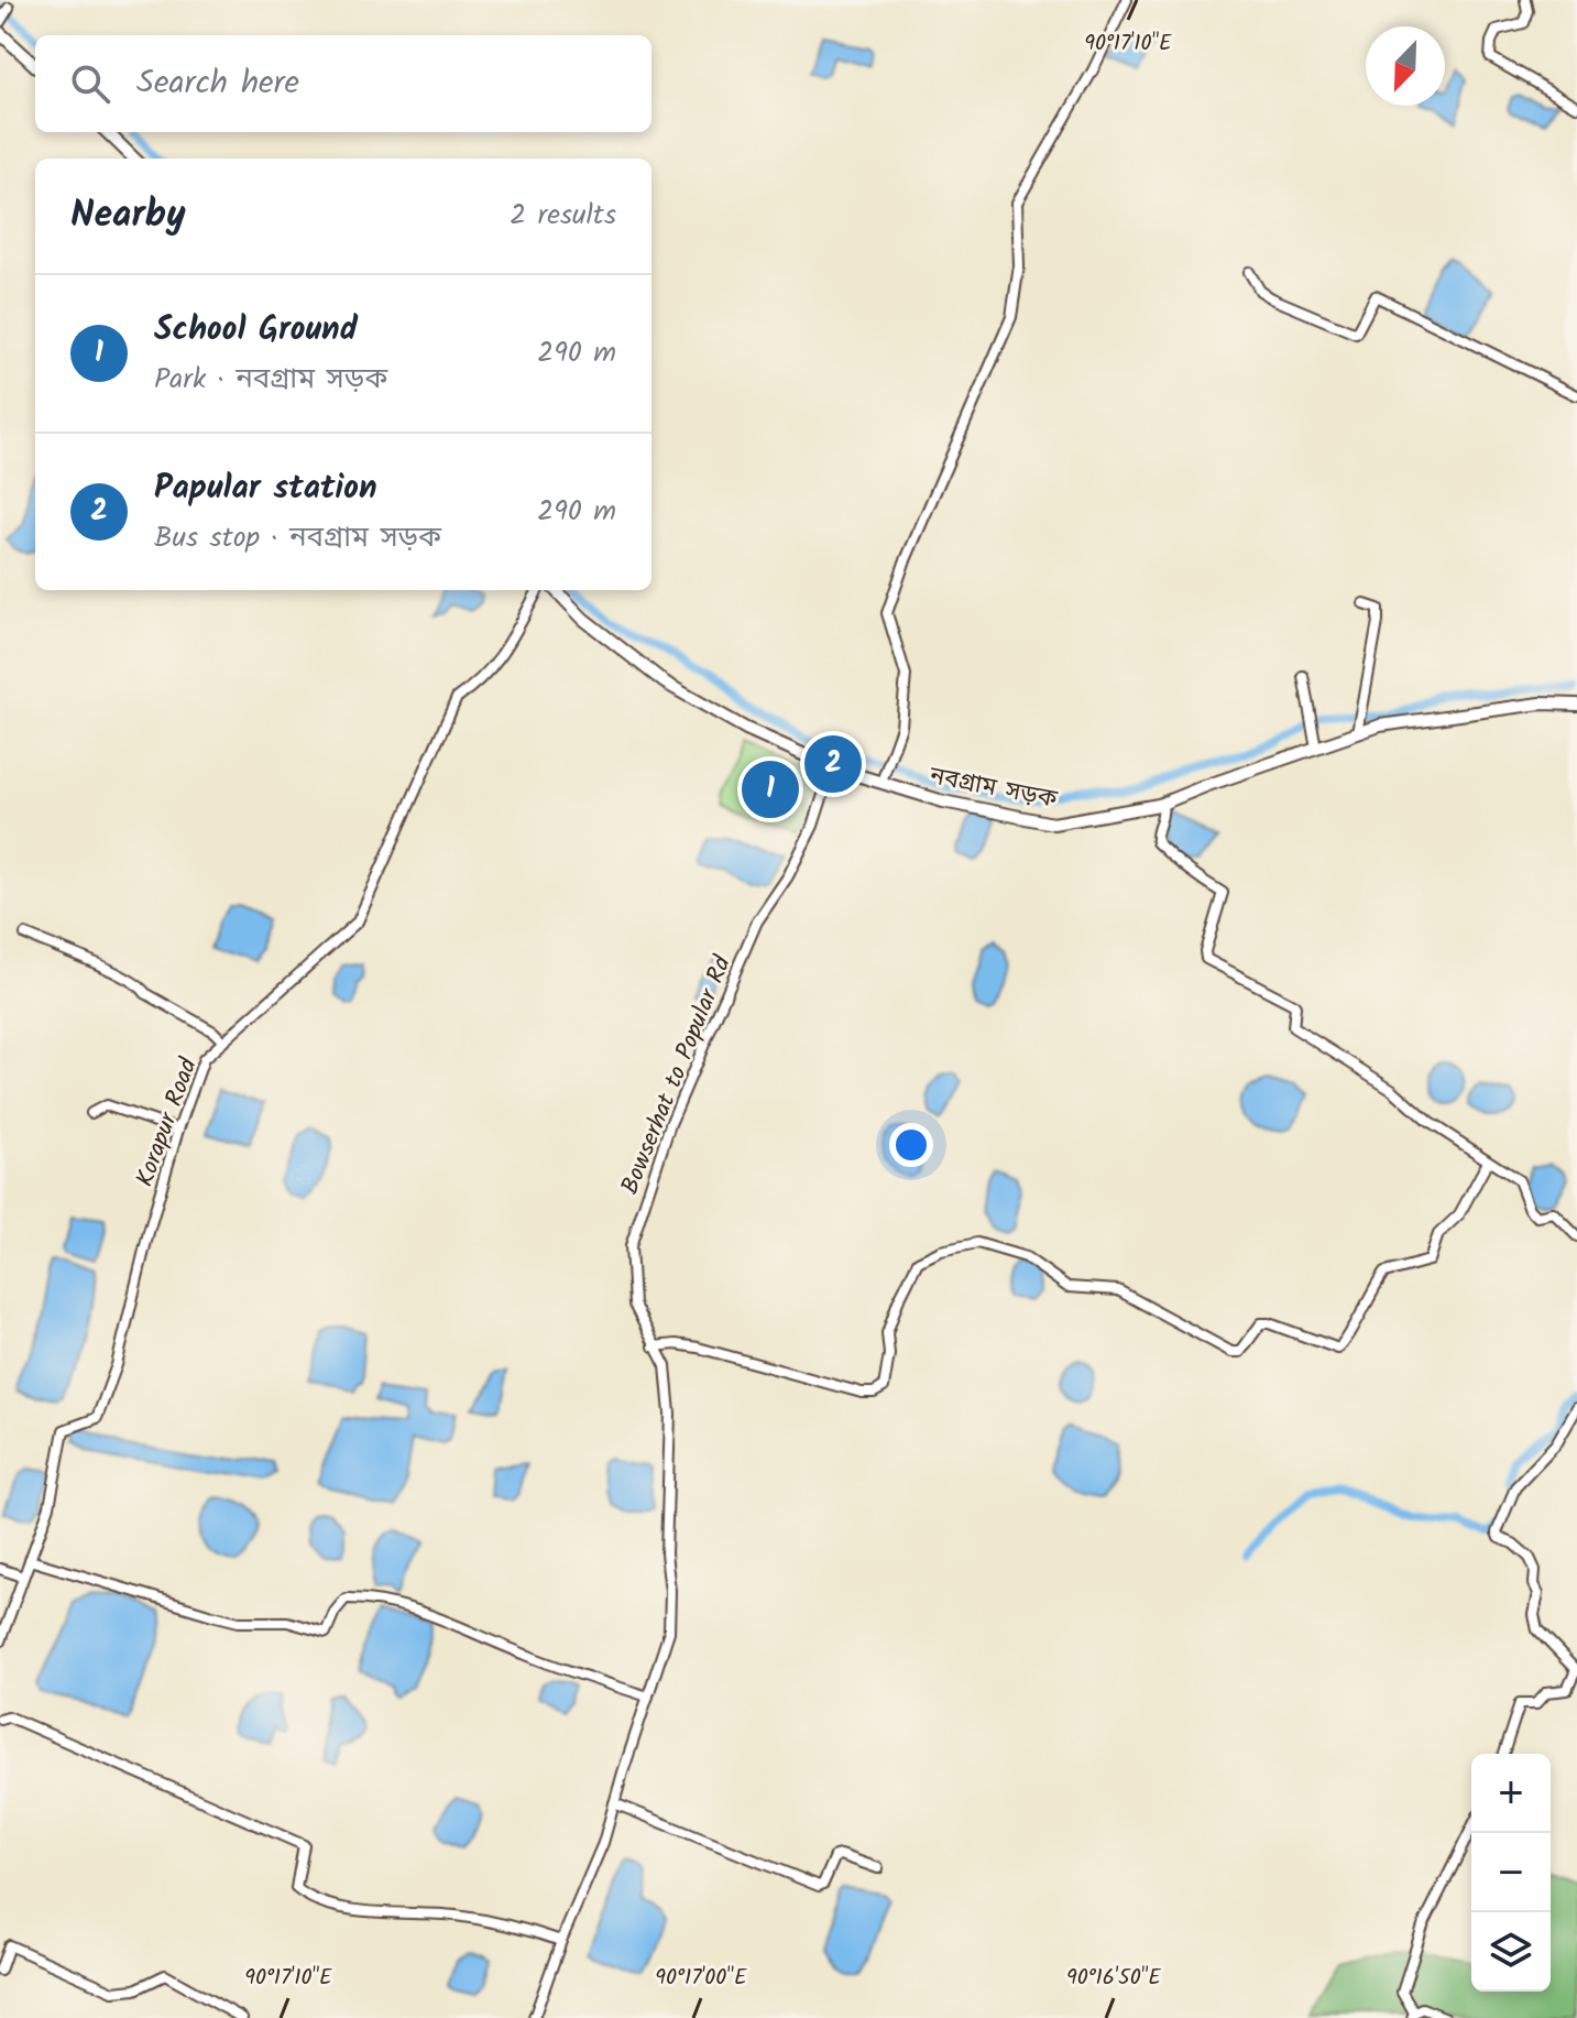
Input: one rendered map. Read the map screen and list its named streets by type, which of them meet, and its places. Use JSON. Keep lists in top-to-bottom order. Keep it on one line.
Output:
{"streets":{"main road":["নবগ্রাম সড়ক"],"street":["Bowserhat to Popular Rd","Korapur Road"]},"crossings":[["নবগ্রাম সড়ক","Bowserhat to Popular Rd"]],"north":"bottom left","page":{"search":"Search here","heading":["Nearby","2 results"],"list":[{"mark":"1","name":"School Ground","note":"Park · নবগ্রাম সড়ক","value":"290 m"},{"mark":"2","name":"Papular station","note":"Bus stop · নবগ্রাম সড়ক","value":"290 m"}],"pins":["2","1"],"map_buttons":["+","−"]},"coordinates":["90°17'10\"E","90°17'00\"E","90°16'50\"E"]}
